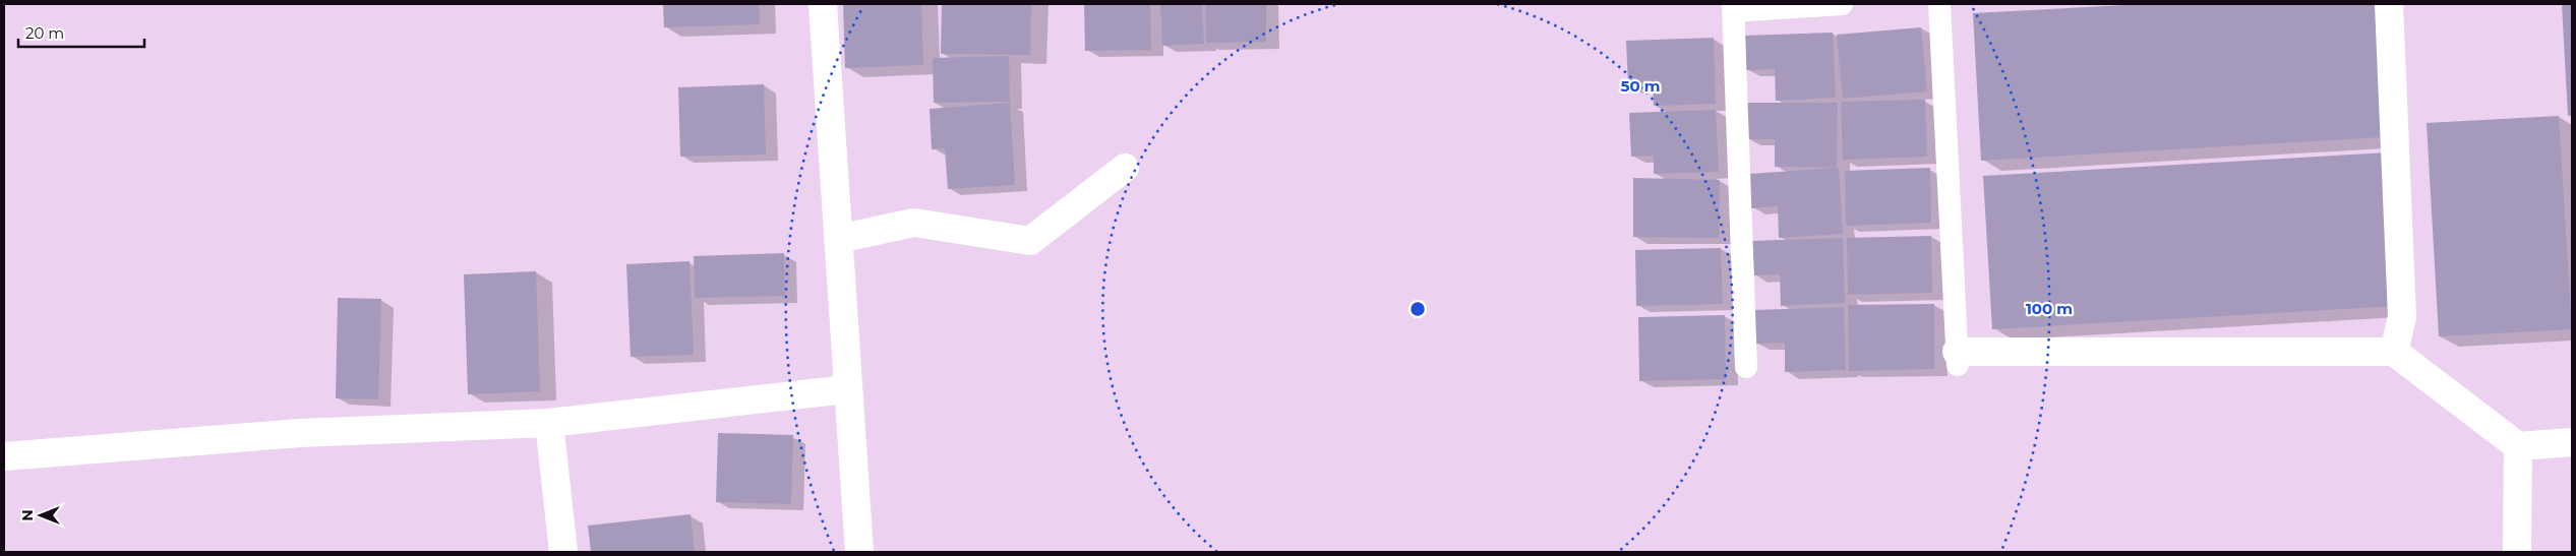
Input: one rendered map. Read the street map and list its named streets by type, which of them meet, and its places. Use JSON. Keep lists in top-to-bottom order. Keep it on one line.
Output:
{"scale_bar":"20 m","north":"left","rings":["50 m","100 m"]}
